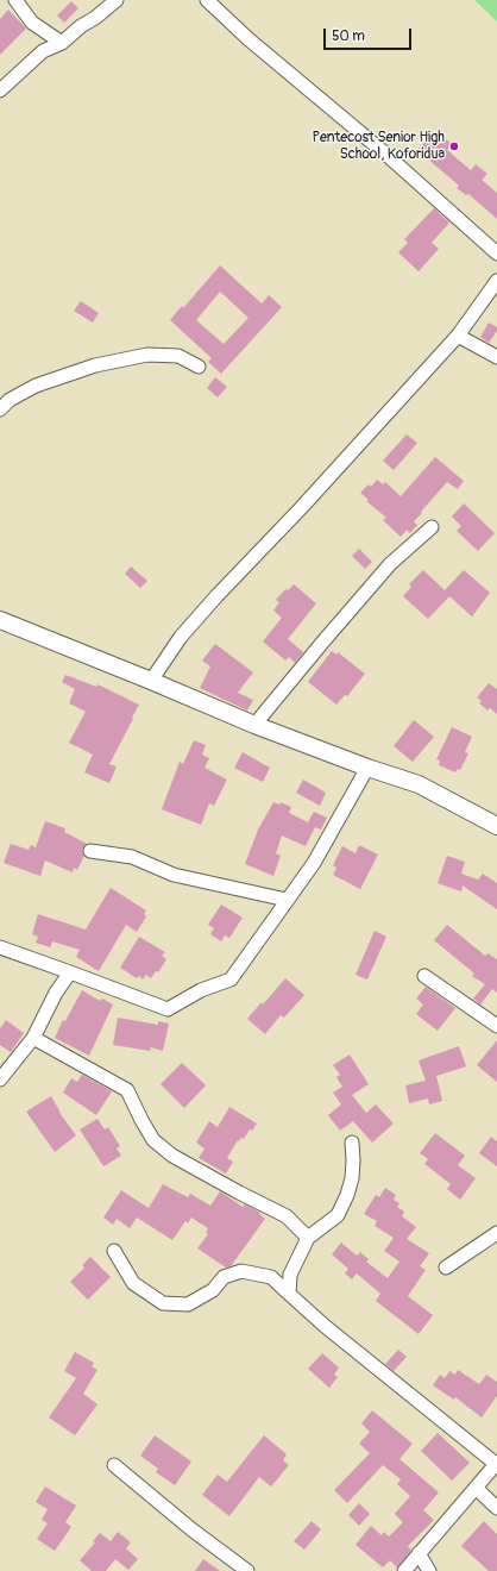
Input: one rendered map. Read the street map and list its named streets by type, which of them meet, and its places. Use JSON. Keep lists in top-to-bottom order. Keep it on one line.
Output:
{"places":["Pentecost Senior High School, Koforidua"],"scale_bar":"50 m"}
